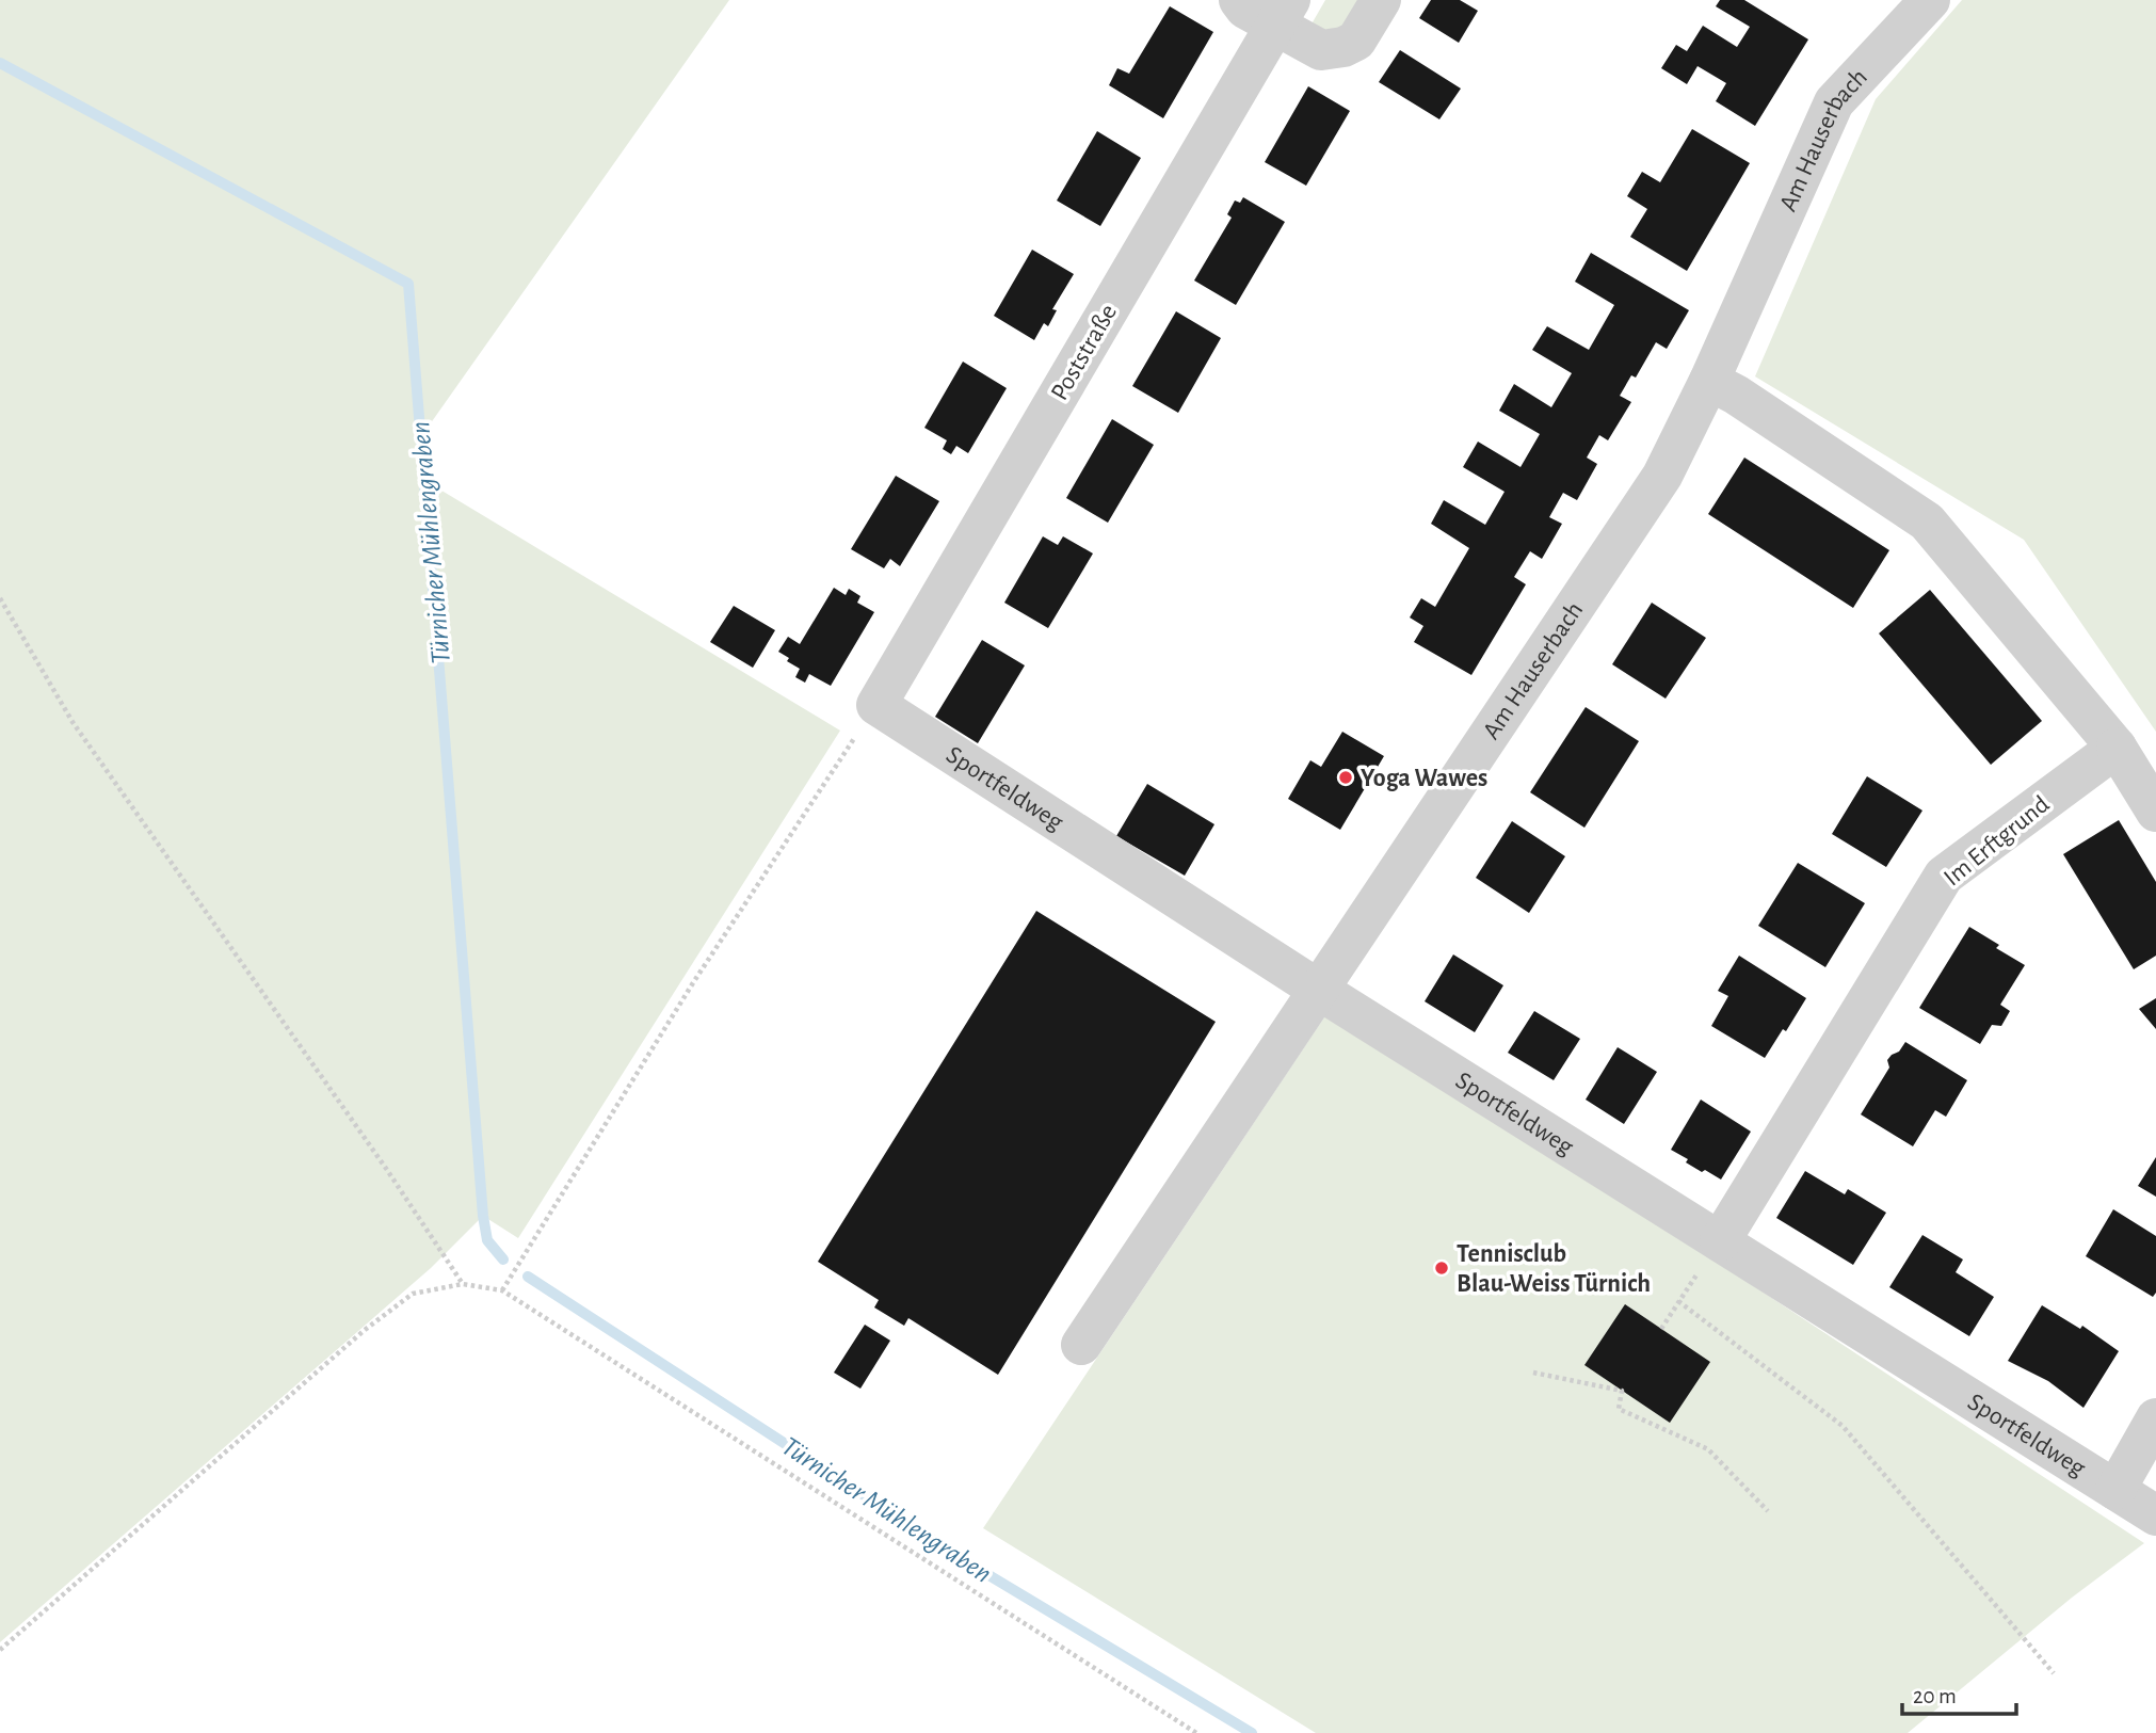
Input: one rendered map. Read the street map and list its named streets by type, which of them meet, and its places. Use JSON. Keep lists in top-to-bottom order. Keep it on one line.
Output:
{"streets":{"street":["Am Hauserbach","Poststraße","Sportfeldweg","Im Erftgrund"]},"crossings":[["Am Hauserbach","Sportfeldweg"],["Poststraße","Sportfeldweg"],["Sportfeldweg","Im Erftgrund"]],"water":["Türnicher Mühlengraben"],"places":["Yoga Wawes","Tennisclub Blau-Weiss Türnich"],"scale_bar":"20 m"}
